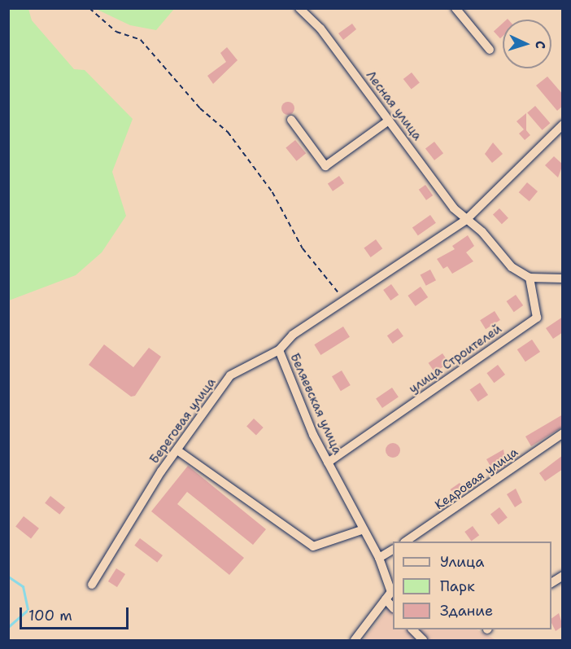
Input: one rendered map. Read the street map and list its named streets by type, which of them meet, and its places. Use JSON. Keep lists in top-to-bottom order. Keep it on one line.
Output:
{"streets":{"street":["Лесная улица","улица Строителей","Беляевская улица","Береговая улица","Кедровая улица"]},"crossings":[["Лесная улица","улица Строителей"],["Лесная улица","Беляевская улица"],["улица Строителей","Беляевская улица"],["Беляевская улица","Береговая улица"]],"legend":["Улица","Парк","Здание"],"scale_bar":"100 m","north":"right"}
